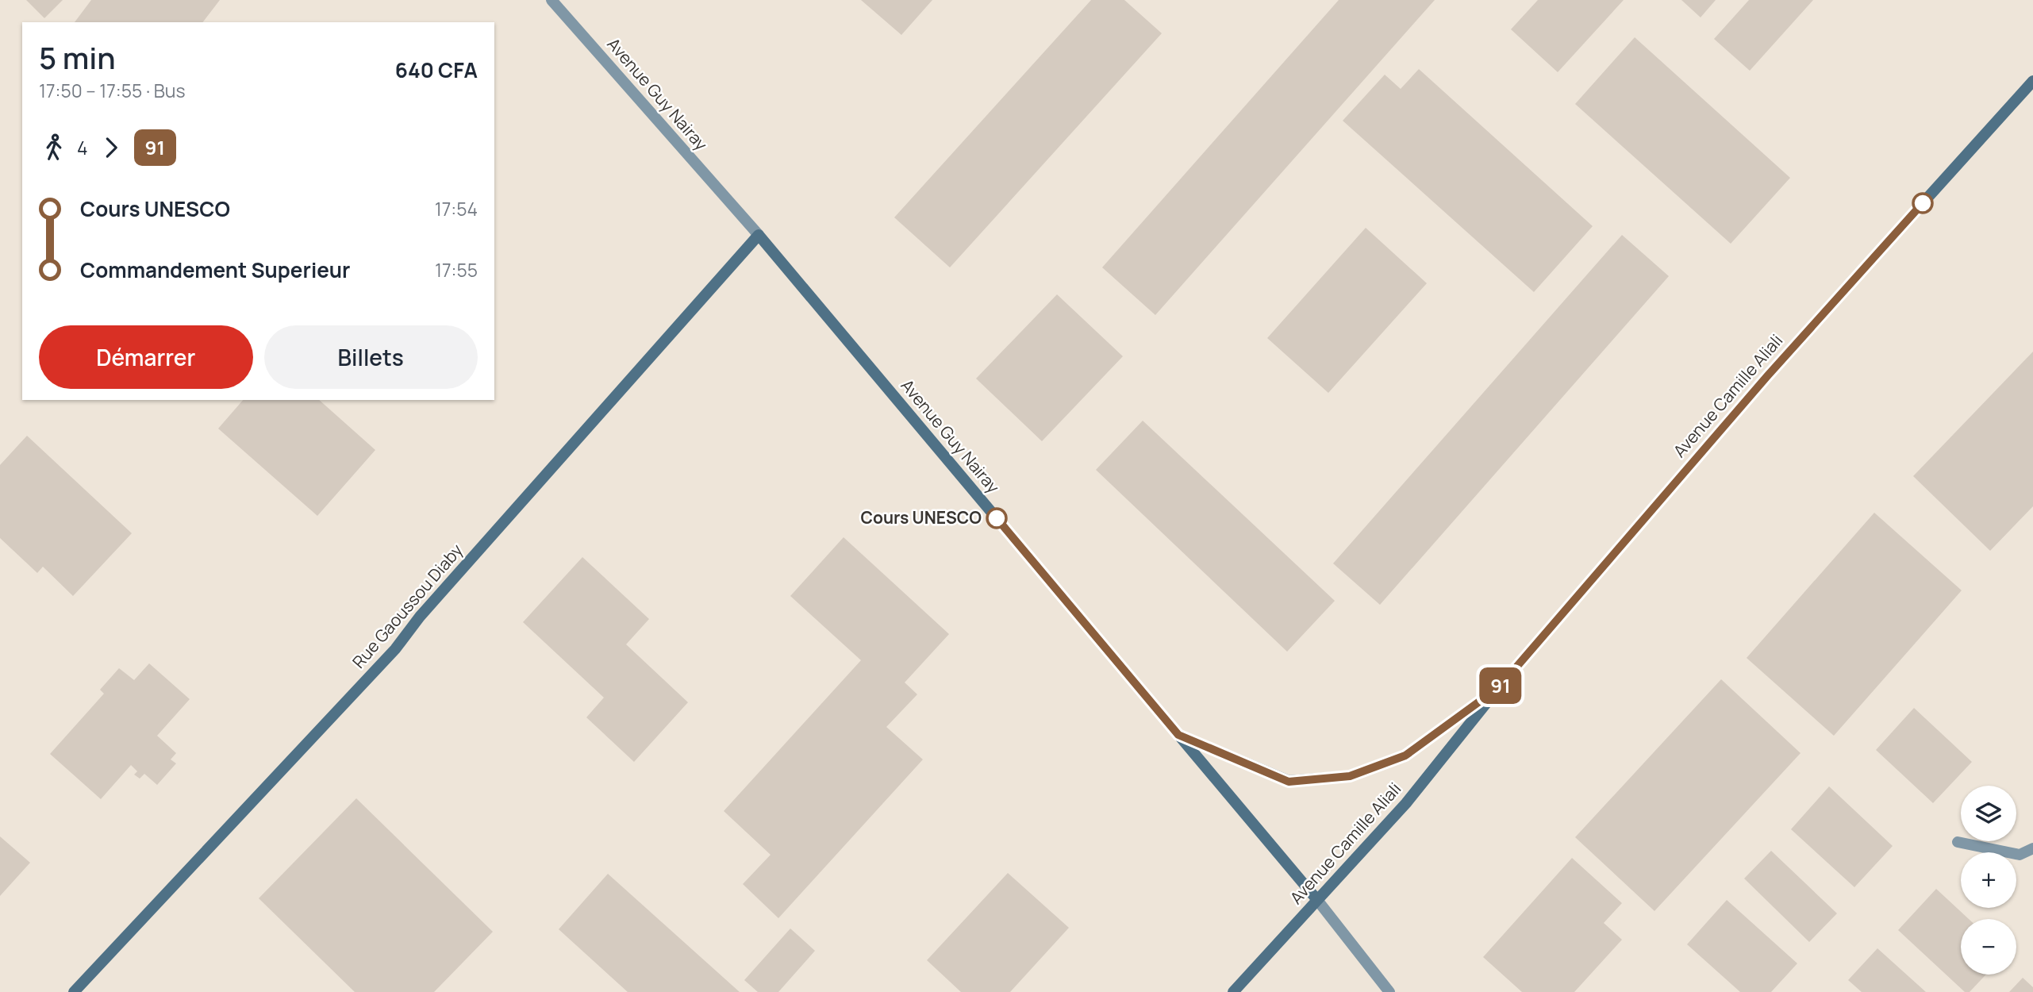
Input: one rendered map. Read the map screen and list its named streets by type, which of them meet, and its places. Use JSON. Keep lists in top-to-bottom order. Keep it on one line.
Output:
{"streets":{"main road":["Avenue Guy Nairay","Avenue Camille Aliali","Rue Gaoussou Diaby"]},"crossings":[["Avenue Guy Nairay","Avenue Camille Aliali"],["Avenue Guy Nairay","Rue Gaoussou Diaby"]],"places":["Cours UNESCO"],"lines":["bus line 91"],"page":{"on_map":"91","heading":["5 min","17:50 – 17:55 · Bus","640 CFA"],"legs":["4","91"],"list":[{"name":"Cours UNESCO","value":"17:54"},{"name":"Commandement Superieur","value":"17:55"}],"buttons":["Démarrer","Billets"],"map_buttons":["+","−"]}}
